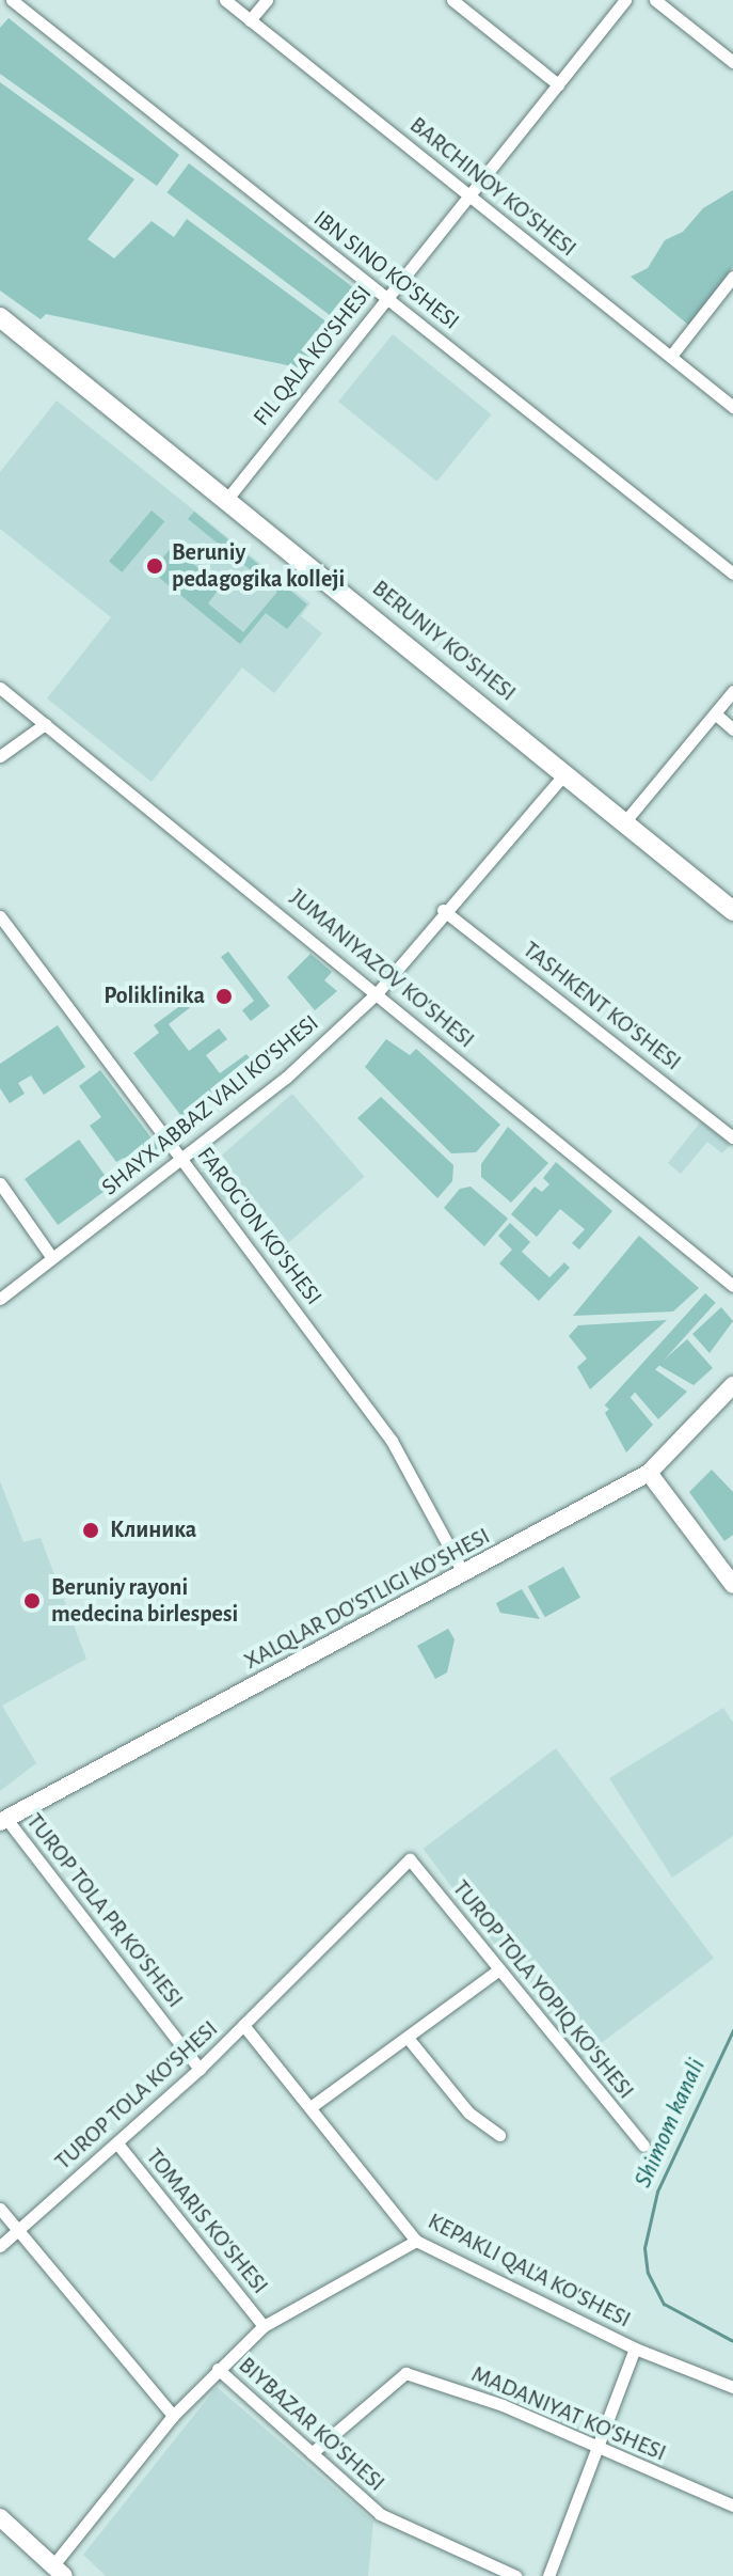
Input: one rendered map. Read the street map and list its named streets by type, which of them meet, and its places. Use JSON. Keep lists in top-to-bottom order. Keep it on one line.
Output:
{"streets":{"main road":["BERUNIY KO'SHESI"],"street":["BARCHINOY KO'SHESI","IBN SINO KO'SHESI","FIL QALA KO'SHESI","JUMANIYAZOV KO'SHESI","TASHKENT KO'SHESI","SHAYX ABBAZ VALI KO'SHESI","FAROG'ON KO'SHESI","XALQLAR DO'STLIGI KO'SHESI","TUROP TOLA PR KO'SHESI","TUROP TOLA YOPIQ KO'SHESI","TUROP TOLA KO'SHESI","TOMARIS KO'SHESI","KEPAKLI QAL'A KO'SHESI","MADANIYAT KO'SHESI","BIYBAZAR KO'SHESI"]},"crossings":[["BARCHINOY KO'SHESI","FIL QALA KO'SHESI"],["IBN SINO KO'SHESI","FIL QALA KO'SHESI"],["FIL QALA KO'SHESI","BERUNIY KO'SHESI"],["BERUNIY KO'SHESI","SHAYX ABBAZ VALI KO'SHESI"],["JUMANIYAZOV KO'SHESI","SHAYX ABBAZ VALI KO'SHESI"],["TASHKENT KO'SHESI","SHAYX ABBAZ VALI KO'SHESI"],["SHAYX ABBAZ VALI KO'SHESI","FAROG'ON KO'SHESI"],["FAROG'ON KO'SHESI","XALQLAR DO'STLIGI KO'SHESI"],["XALQLAR DO'STLIGI KO'SHESI","TUROP TOLA PR KO'SHESI"],["TUROP TOLA PR KO'SHESI","TUROP TOLA KO'SHESI"],["TUROP TOLA YOPIQ KO'SHESI","TUROP TOLA KO'SHESI"],["TUROP TOLA KO'SHESI","TOMARIS KO'SHESI"],["TUROP TOLA KO'SHESI","KEPAKLI QAL'A KO'SHESI"],["MADANIYAT KO'SHESI","BIYBAZAR KO'SHESI"]],"water":["Shimom kanali"],"places":["Beruniy pedagogika kolleji","Poliklinika","Клиника","Beruniy rayoni medecina birlespesi"]}
